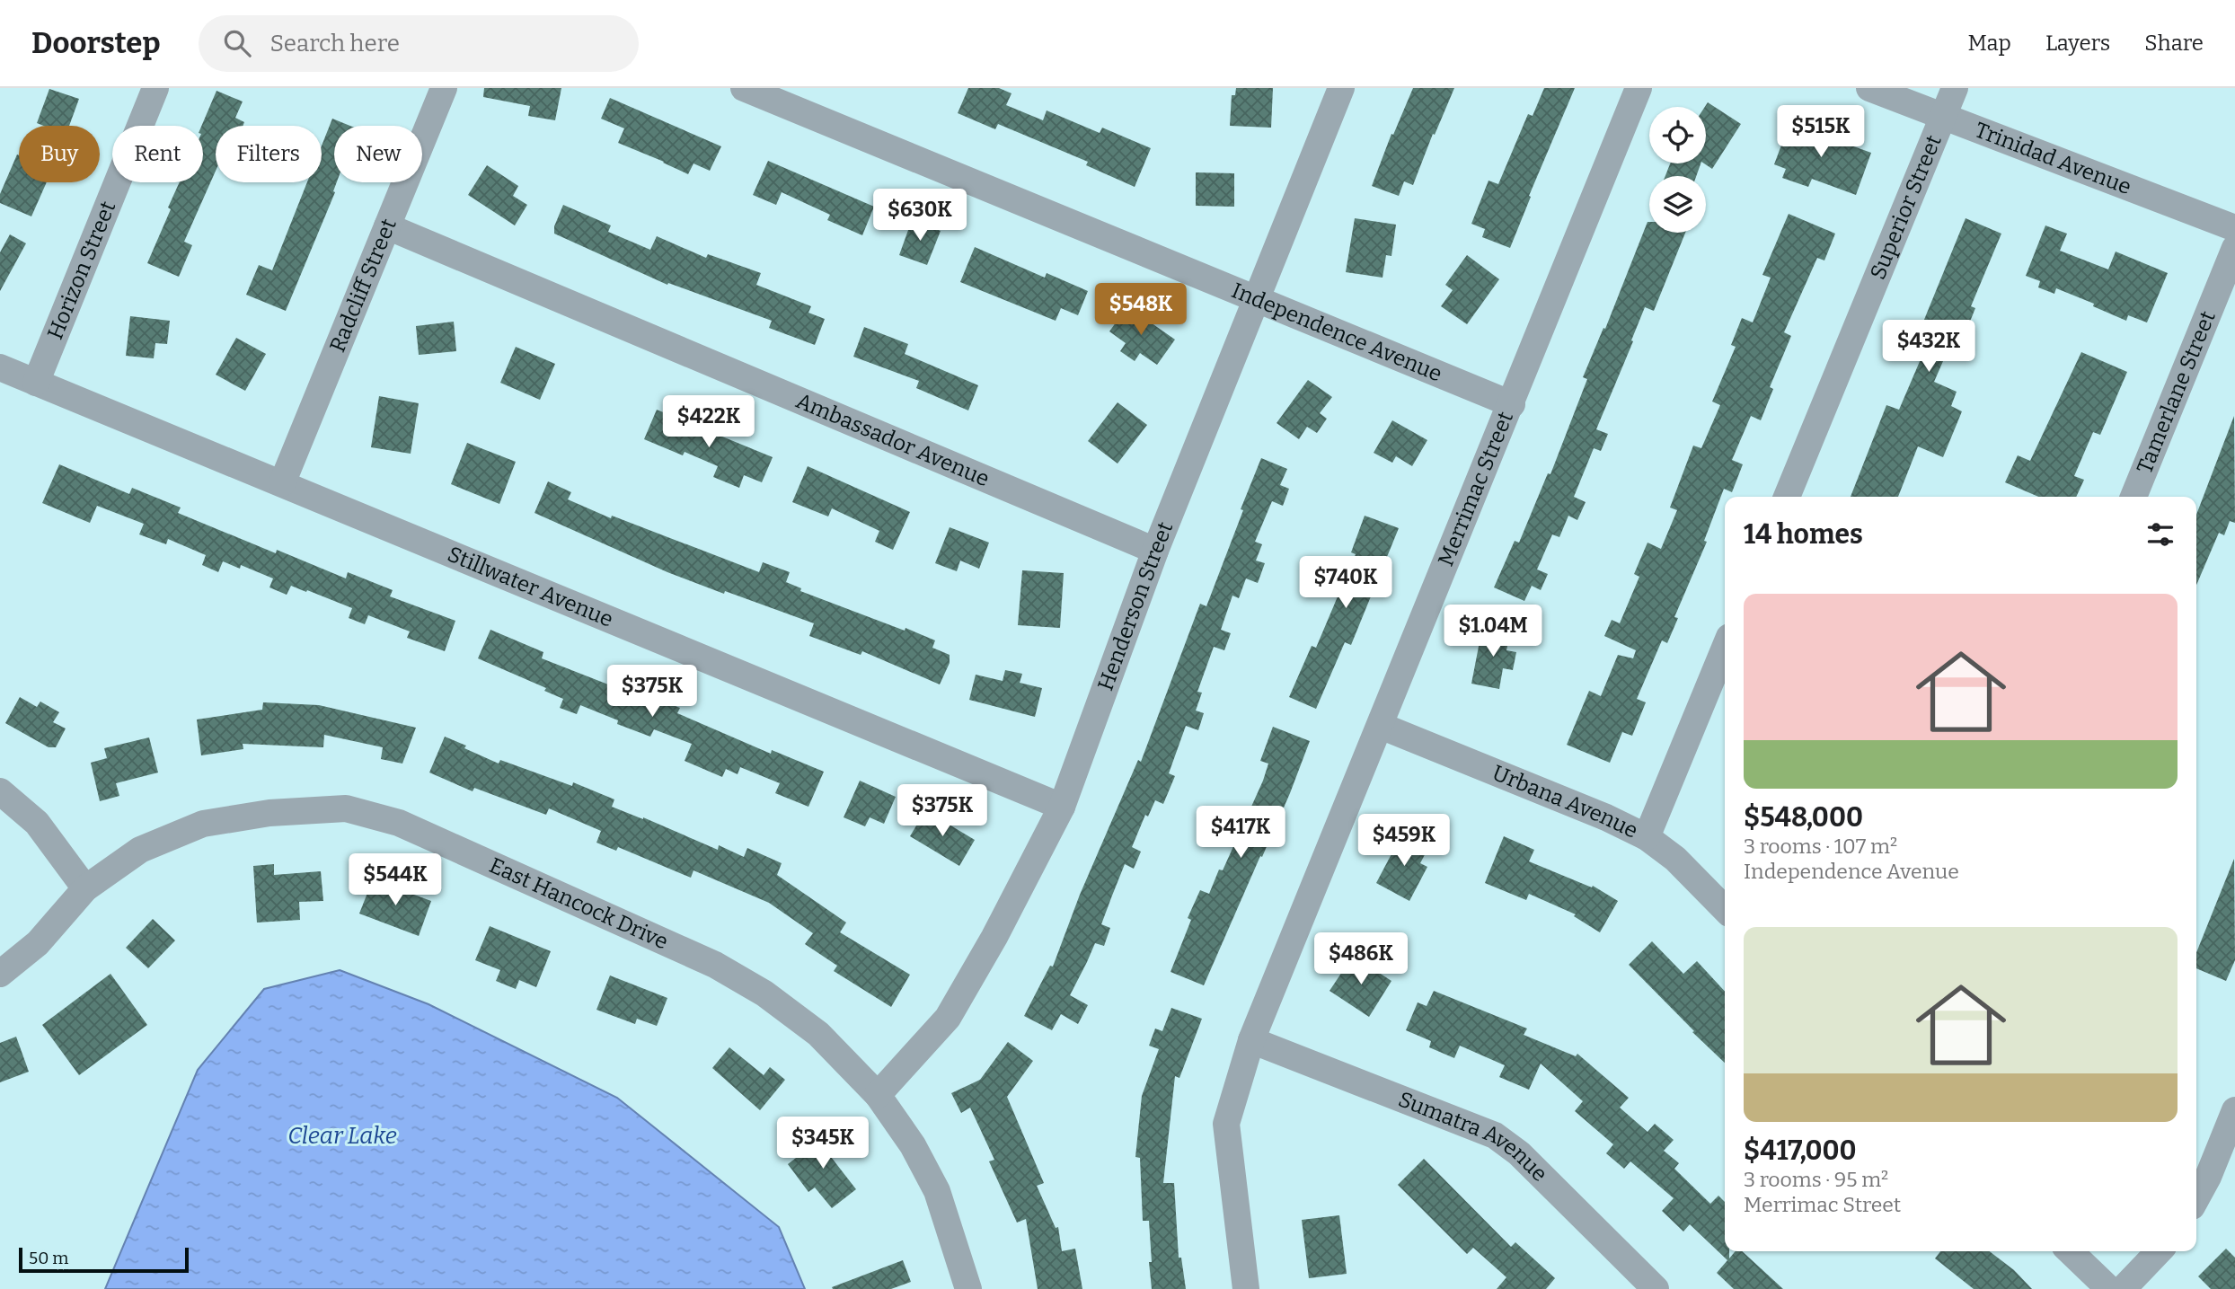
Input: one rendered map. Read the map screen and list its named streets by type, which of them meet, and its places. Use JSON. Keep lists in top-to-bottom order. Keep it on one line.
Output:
{"streets":{"street":["Trinidad Avenue","Superior Street","Horizon Street","Radcliff Street","Independence Avenue","Tamerlane Street","Ambassador Avenue","Merrimac Street","Stillwater Avenue","Henderson Street","Urbana Avenue","East Hancock Drive","Sumatra Avenue"]},"crossings":[["Trinidad Avenue","Superior Street"],["Horizon Street","Stillwater Avenue"],["Radcliff Street","Ambassador Avenue"],["Radcliff Street","Stillwater Avenue"],["Independence Avenue","Merrimac Street"],["Independence Avenue","Henderson Street"],["Ambassador Avenue","Henderson Street"],["Merrimac Street","Urbana Avenue"],["Merrimac Street","Sumatra Avenue"],["Stillwater Avenue","Henderson Street"],["Henderson Street","East Hancock Drive"]],"water":["Clear Lake"],"scale_bar":"50 m","page":{"header":"Doorstep","search":"Search here","nav":["Map","Layers","Share"],"price":["$515K","$630K","$548K","$432K","$422K","$740K","$1.04M","$375K","$375K","$417K","$459K","$544K","$486K","$345K"],"chip":["Buy","Rent","Filters","New"],"heading":"14 homes","list":[{"name":"$548,000","note":"3 rooms · 107 m² · Independence Avenue"},{"name":"$417,000","note":"3 rooms · 95 m² · Merrimac Street"}],"scale":"50 m"}}
